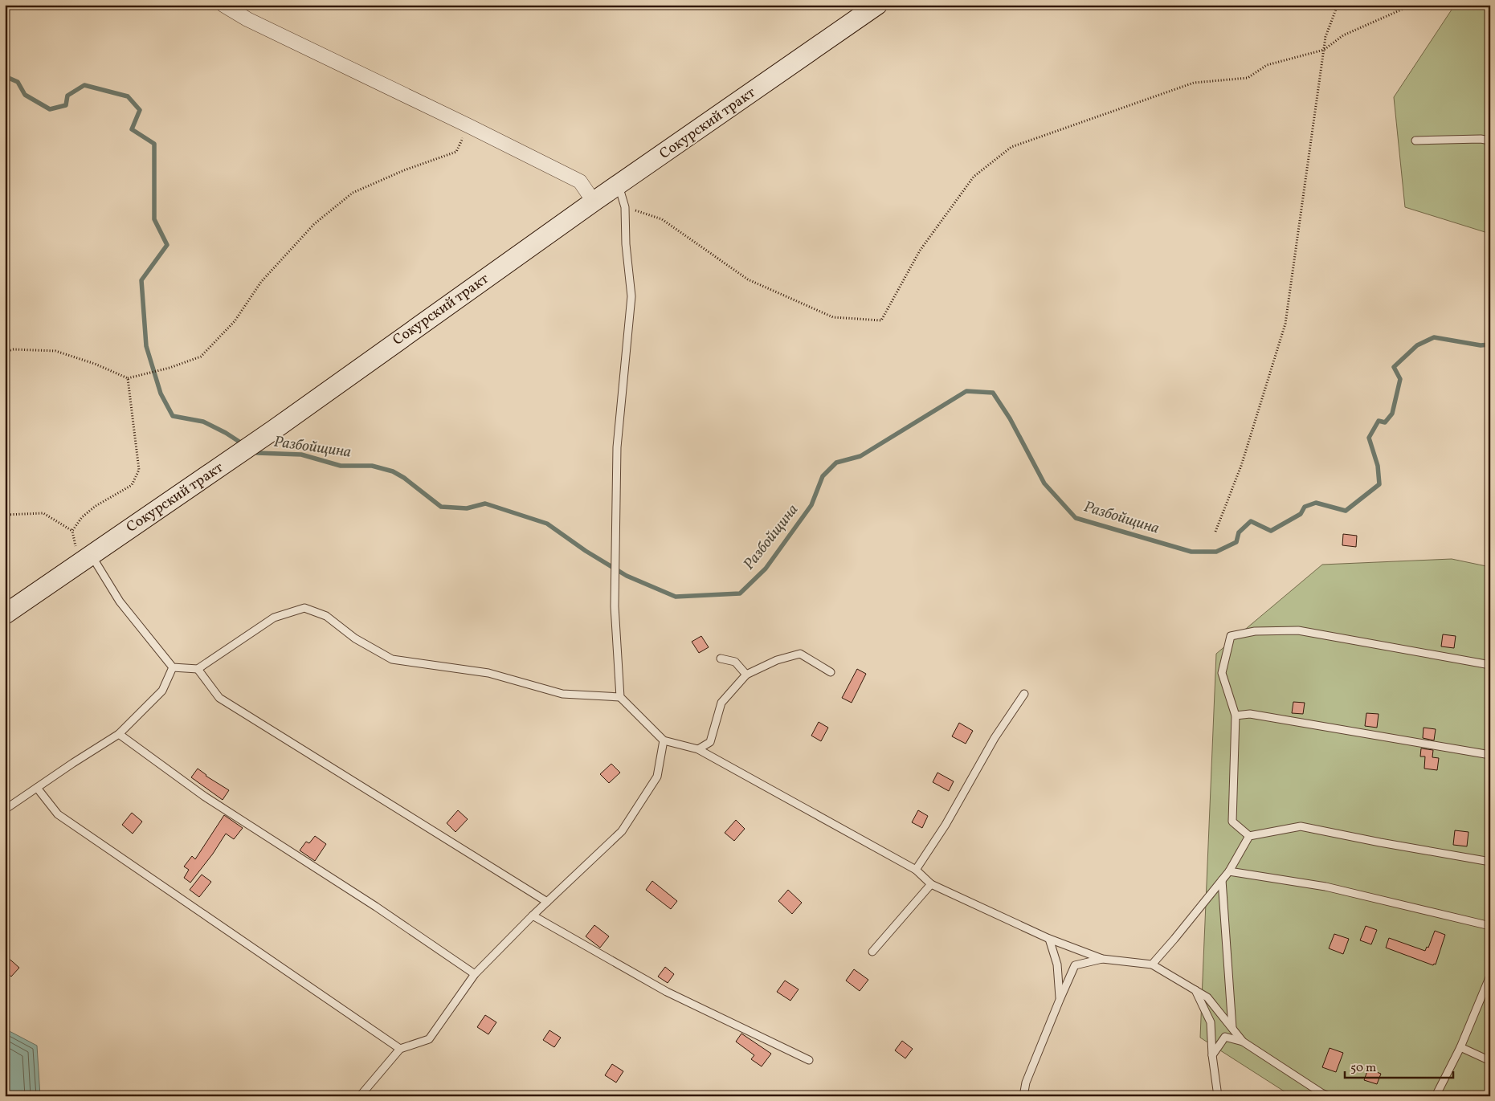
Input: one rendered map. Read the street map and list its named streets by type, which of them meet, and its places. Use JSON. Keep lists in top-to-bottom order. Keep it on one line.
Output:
{"streets":{"street":["Сокурский тракт"]},"water":["Разбойщина"],"scale_bar":"50 m"}
